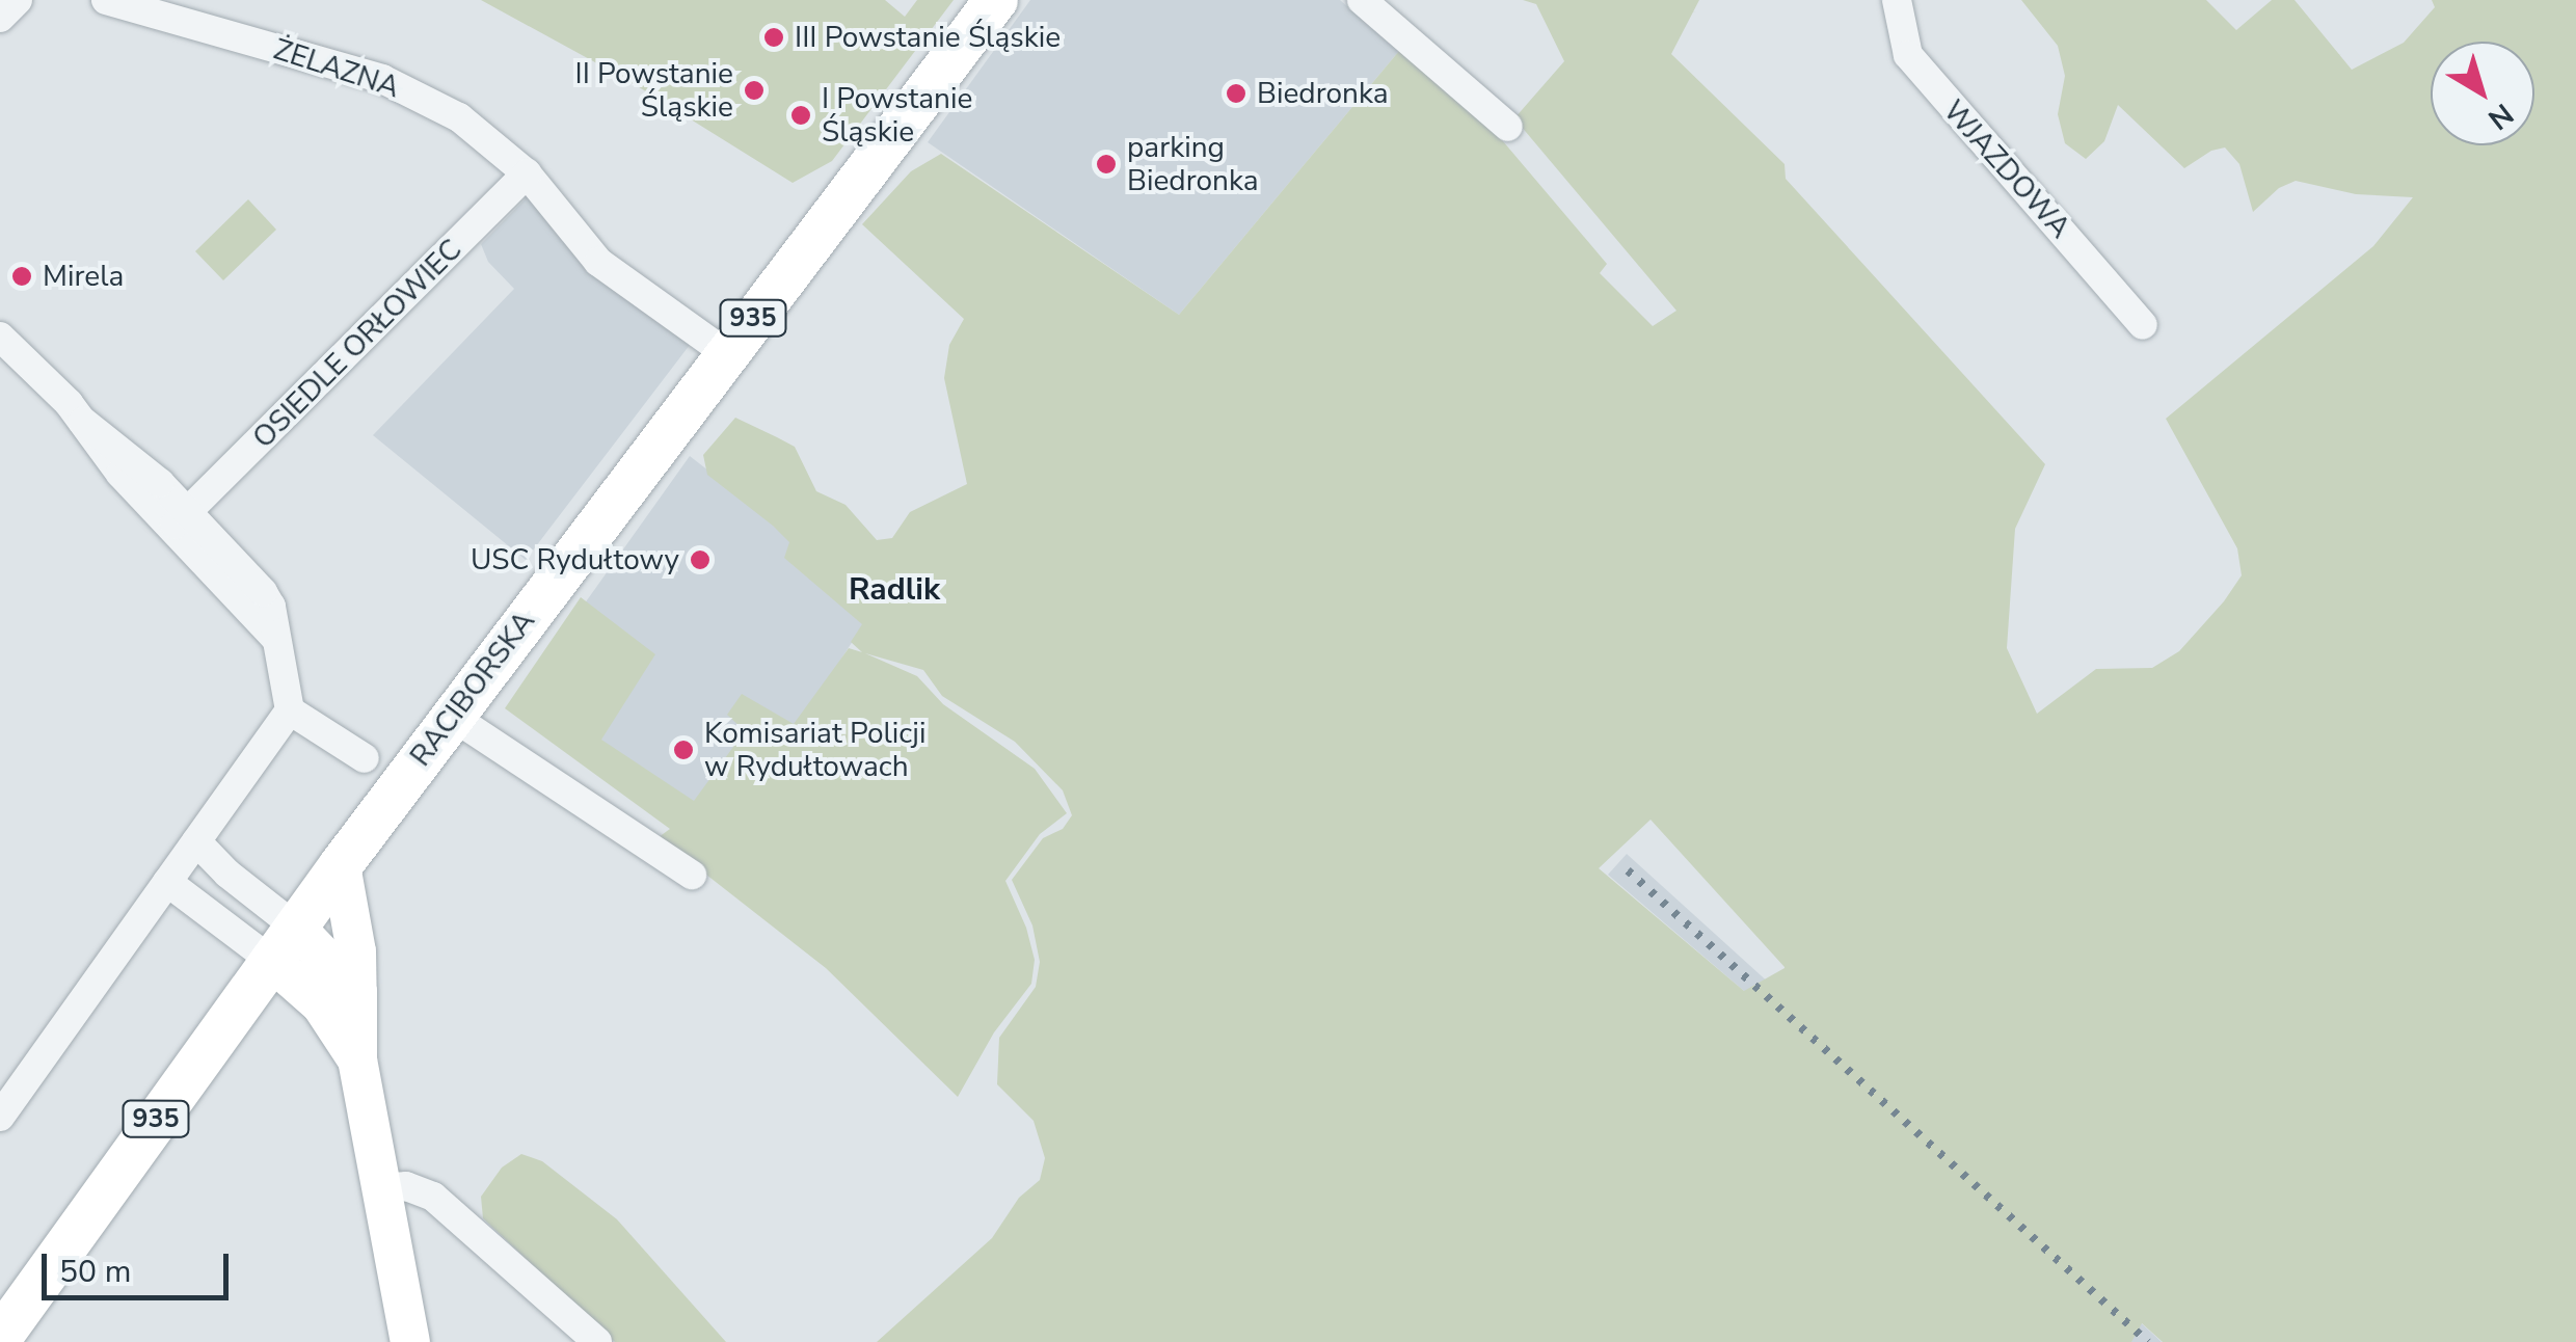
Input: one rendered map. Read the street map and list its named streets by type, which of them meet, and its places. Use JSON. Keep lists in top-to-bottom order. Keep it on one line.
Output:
{"streets":{"main road":["935","RACIBORSKA"],"street":["ŻELAZNA","WJAZDOWA","OSIEDLE ORŁOWIEC"]},"crossings":[["ŻELAZNA","OSIEDLE ORŁOWIEC"],["ŻELAZNA","RACIBORSKA"]],"districts":["Radlik"],"places":["III Powstanie Śląskie","II Powstanie Śląskie","Biedronka","I Powstanie Śląskie","parking Biedronka","Mirela","USC Rydułtowy","Komisariat Policji w Rydułtowach"],"scale_bar":"50 m","north":"bottom right"}
